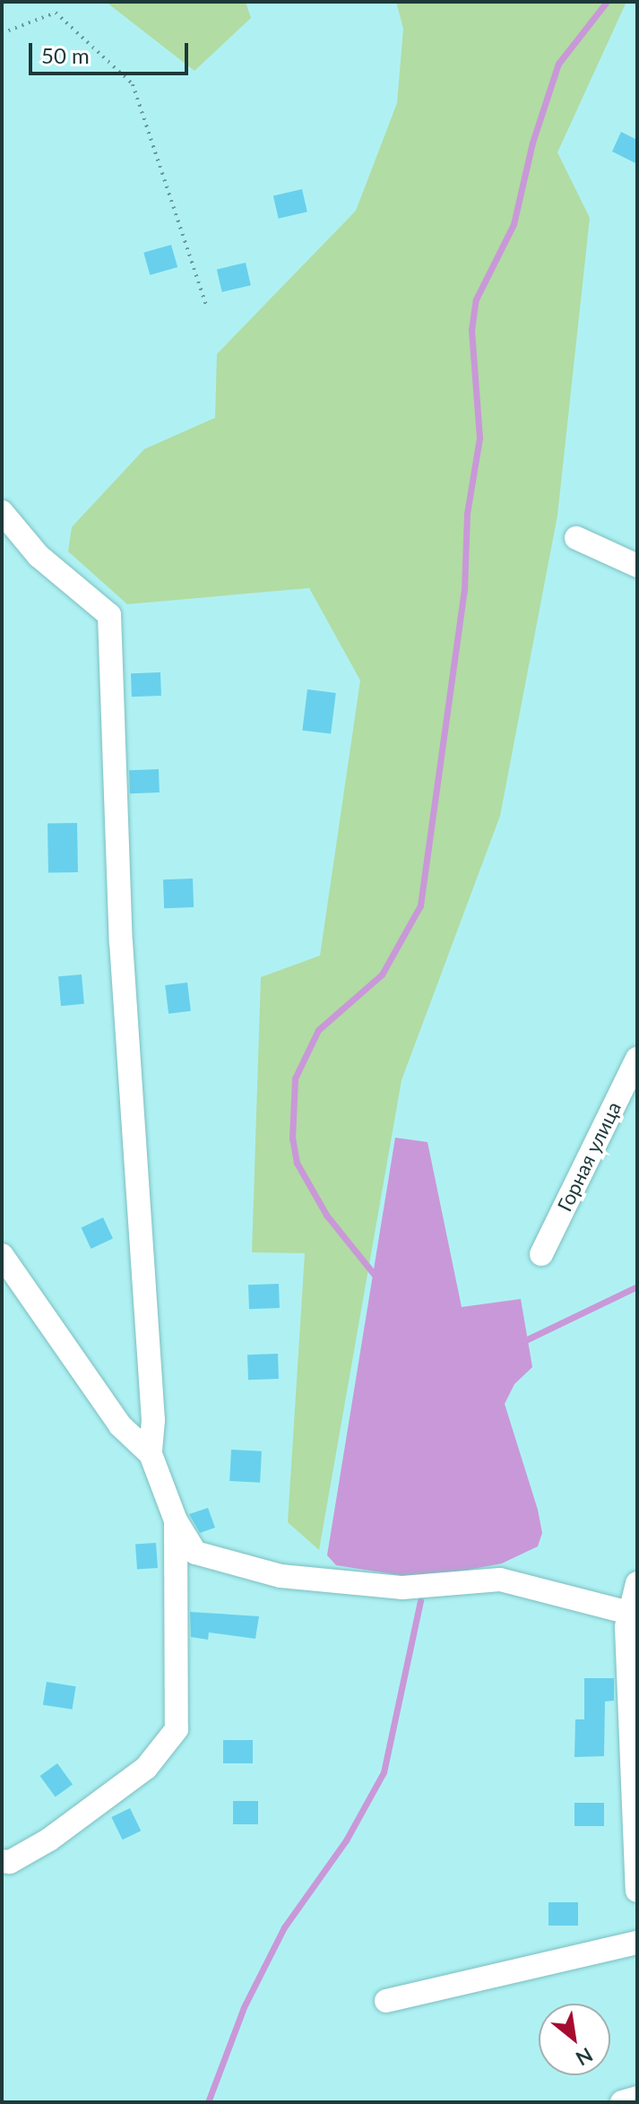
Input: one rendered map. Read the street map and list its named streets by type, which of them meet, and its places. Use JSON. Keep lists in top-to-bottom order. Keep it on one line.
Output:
{"streets":{"street":["Горная улица"]},"scale_bar":"50 m","north":"bottom right"}
